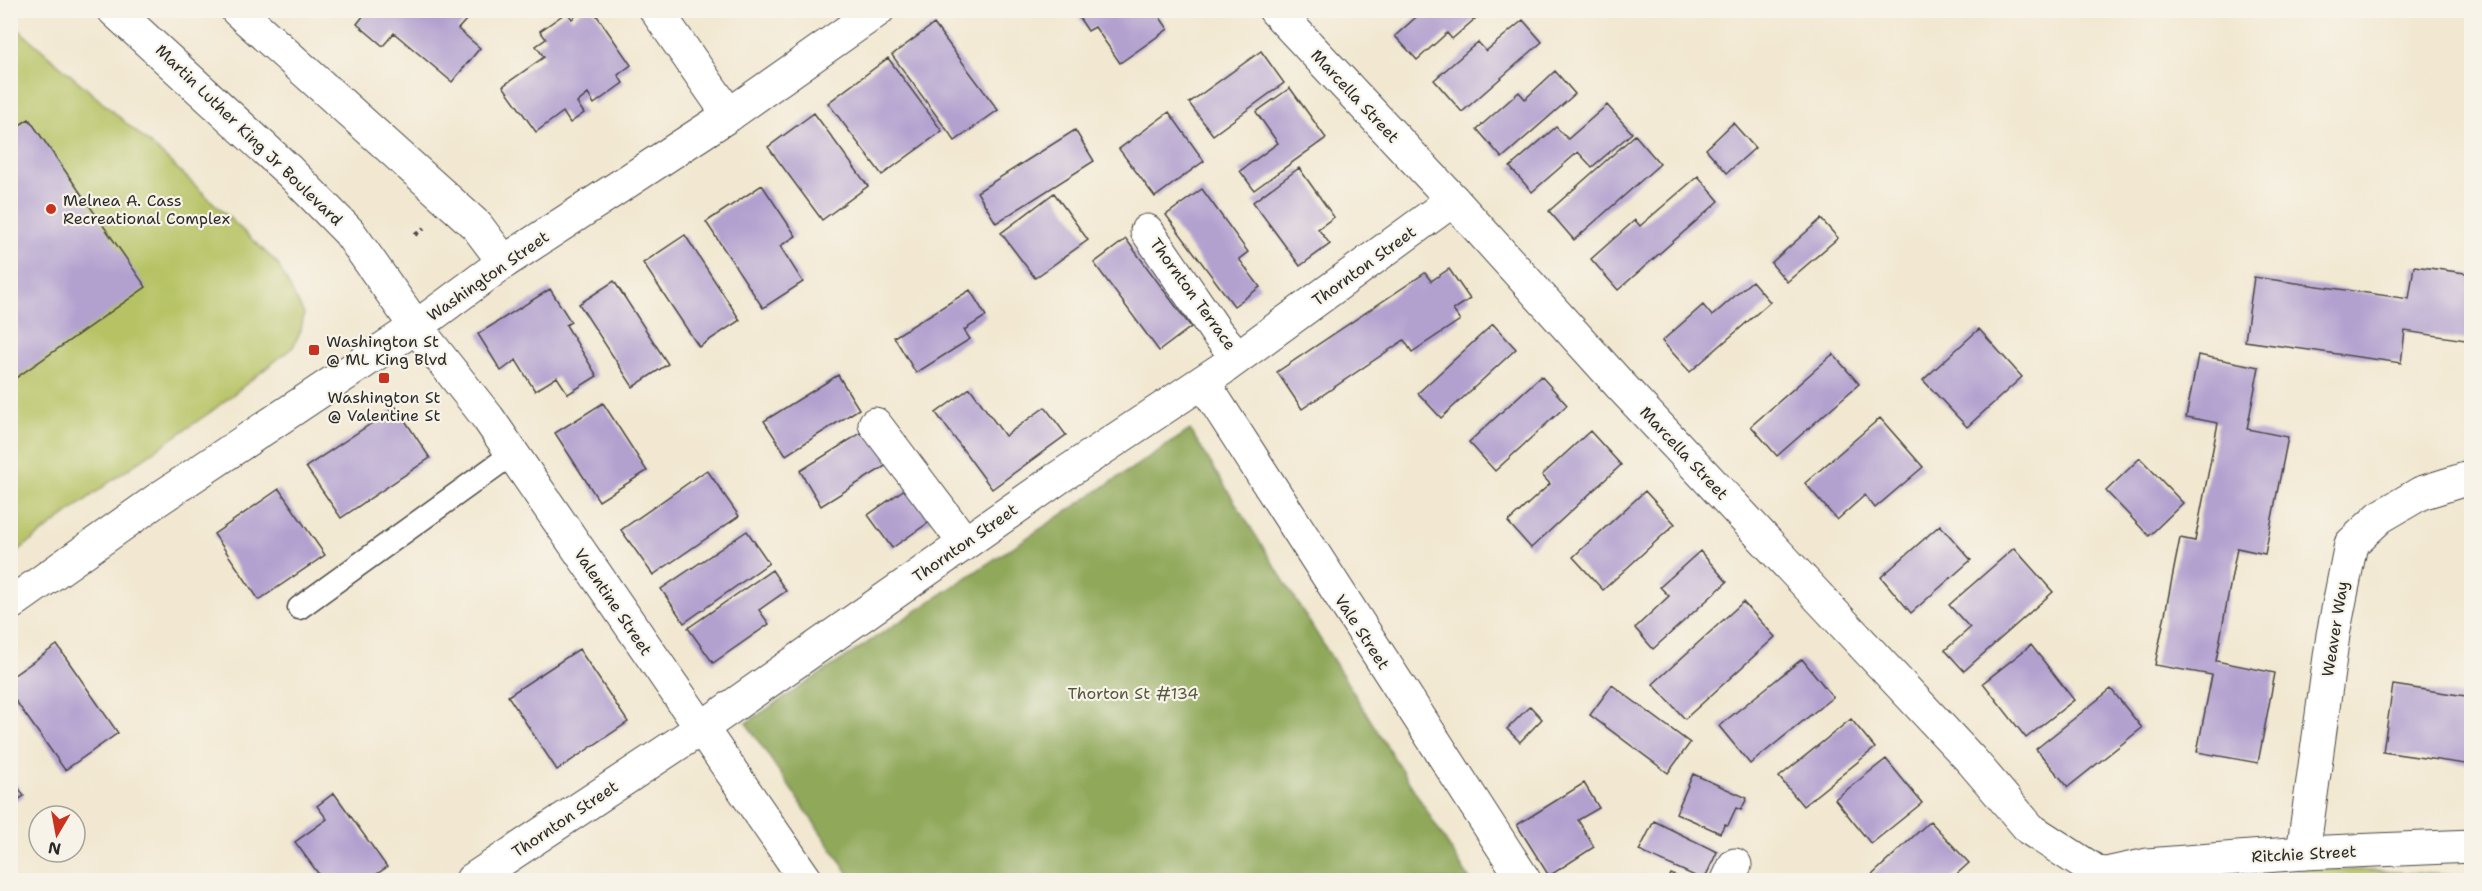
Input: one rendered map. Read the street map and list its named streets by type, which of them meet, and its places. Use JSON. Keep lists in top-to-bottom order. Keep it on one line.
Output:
{"streets":{"street":["Marcella Street","Martin Luther King Jr Boulevard","Thornton Street","Washington Street","Thornton Terrace","Valentine Street","Weaver Way","Vale Street","Ritchie Street"]},"crossings":[["Marcella Street","Thornton Street"],["Marcella Street","Ritchie Street"],["Martin Luther King Jr Boulevard","Washington Street"],["Martin Luther King Jr Boulevard","Valentine Street"],["Thornton Street","Thornton Terrace"],["Thornton Street","Valentine Street"],["Thornton Street","Vale Street"],["Washington Street","Valentine Street"],["Weaver Way","Ritchie Street"]],"parks":["Thorton St #134"],"places":{"other":["Melnea A. Cass Recreational Complex"],"transit":["Washington St @ ML King Blvd","Washington St @ Valentine St"]},"north":"bottom"}
